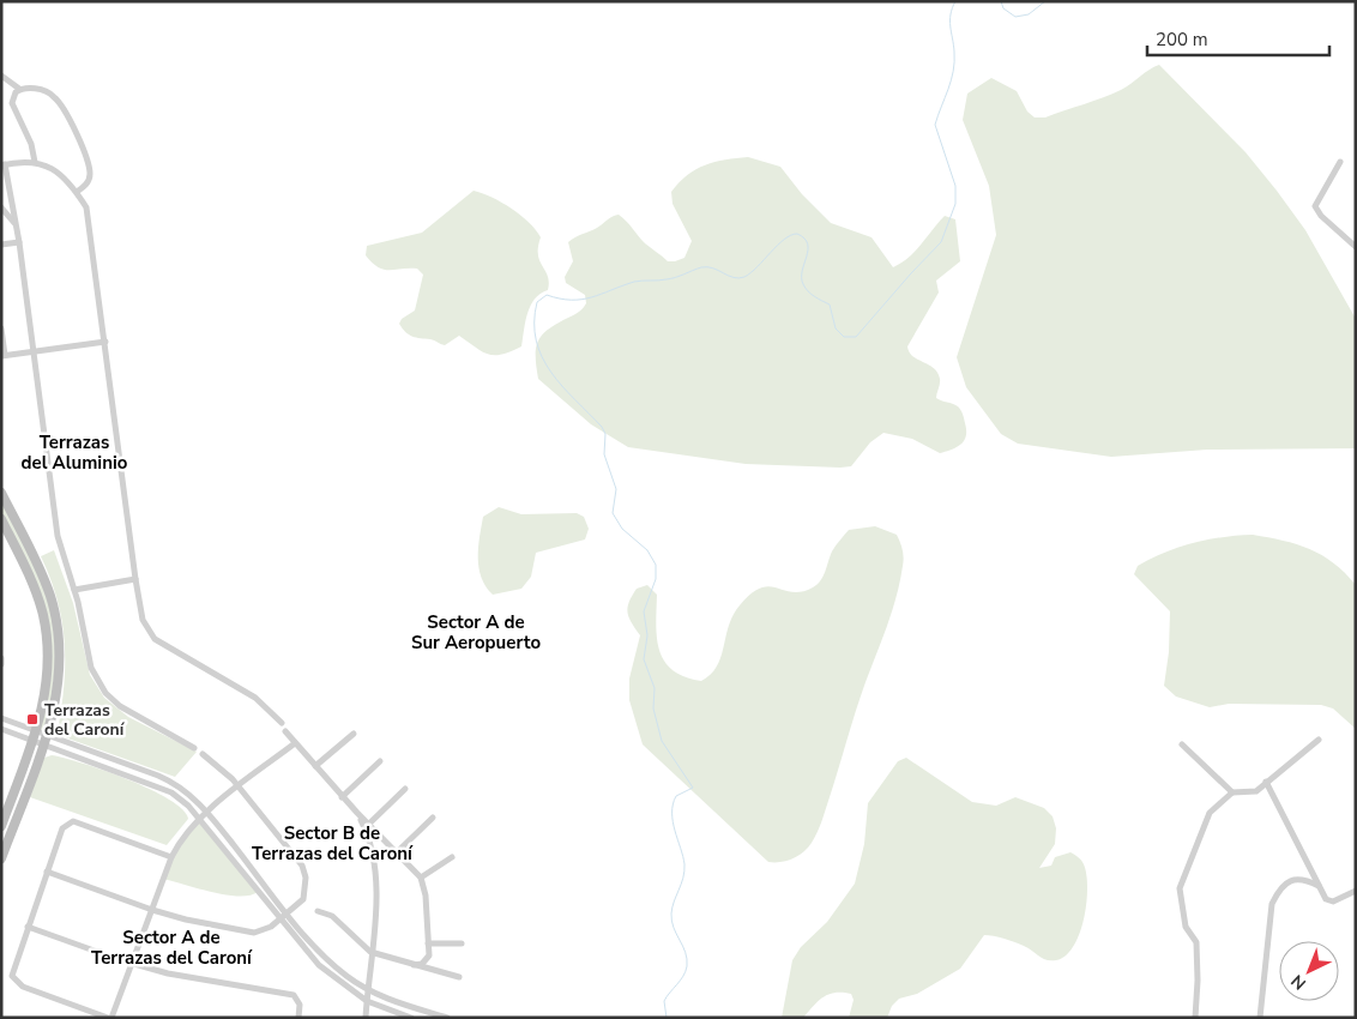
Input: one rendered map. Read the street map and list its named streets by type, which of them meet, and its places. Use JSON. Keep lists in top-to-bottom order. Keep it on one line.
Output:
{"districts":["Terrazas del Aluminio","Sector A de Sur Aeropuerto","Sector B de Terrazas del Caroní","Sector A de Terrazas del Caroní"],"places":{"transit":["Terrazas del Caroní"]},"scale_bar":"200 m","north":"bottom left"}
